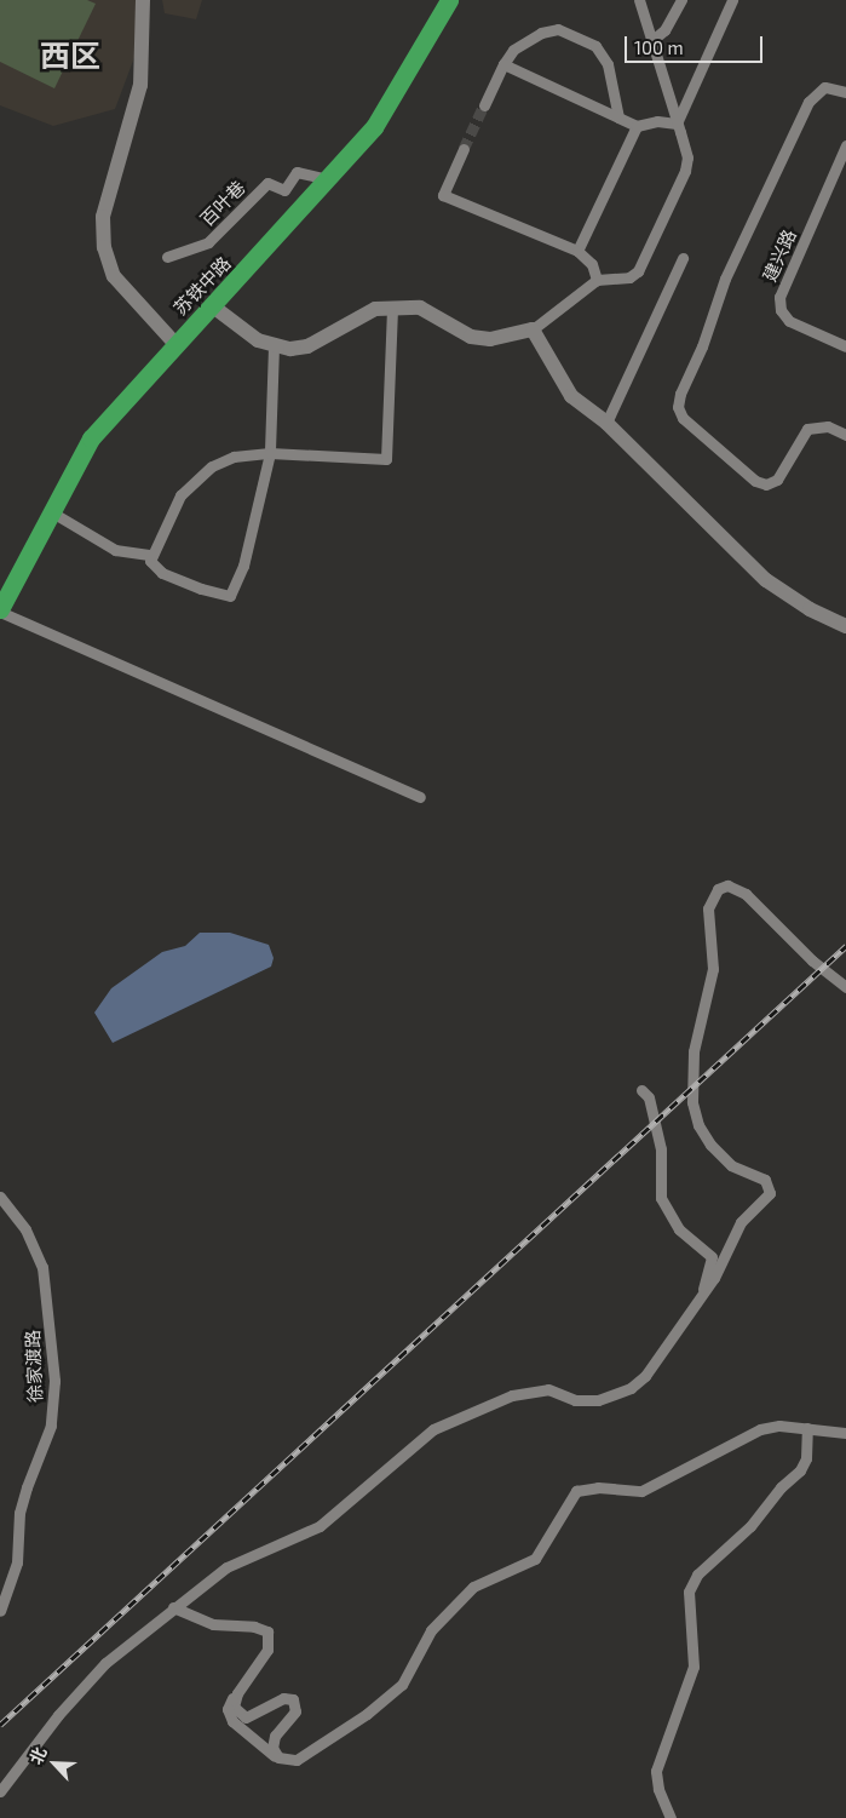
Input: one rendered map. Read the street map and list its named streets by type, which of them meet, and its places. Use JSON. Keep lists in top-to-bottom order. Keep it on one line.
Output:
{"streets":{"highway":["苏铁中路"],"street":["百叶巷","建兴路","徐家渡路"]},"crossings":[["百叶巷","苏铁中路"]],"districts":["西区"],"scale_bar":"100 m","north":"top left"}
